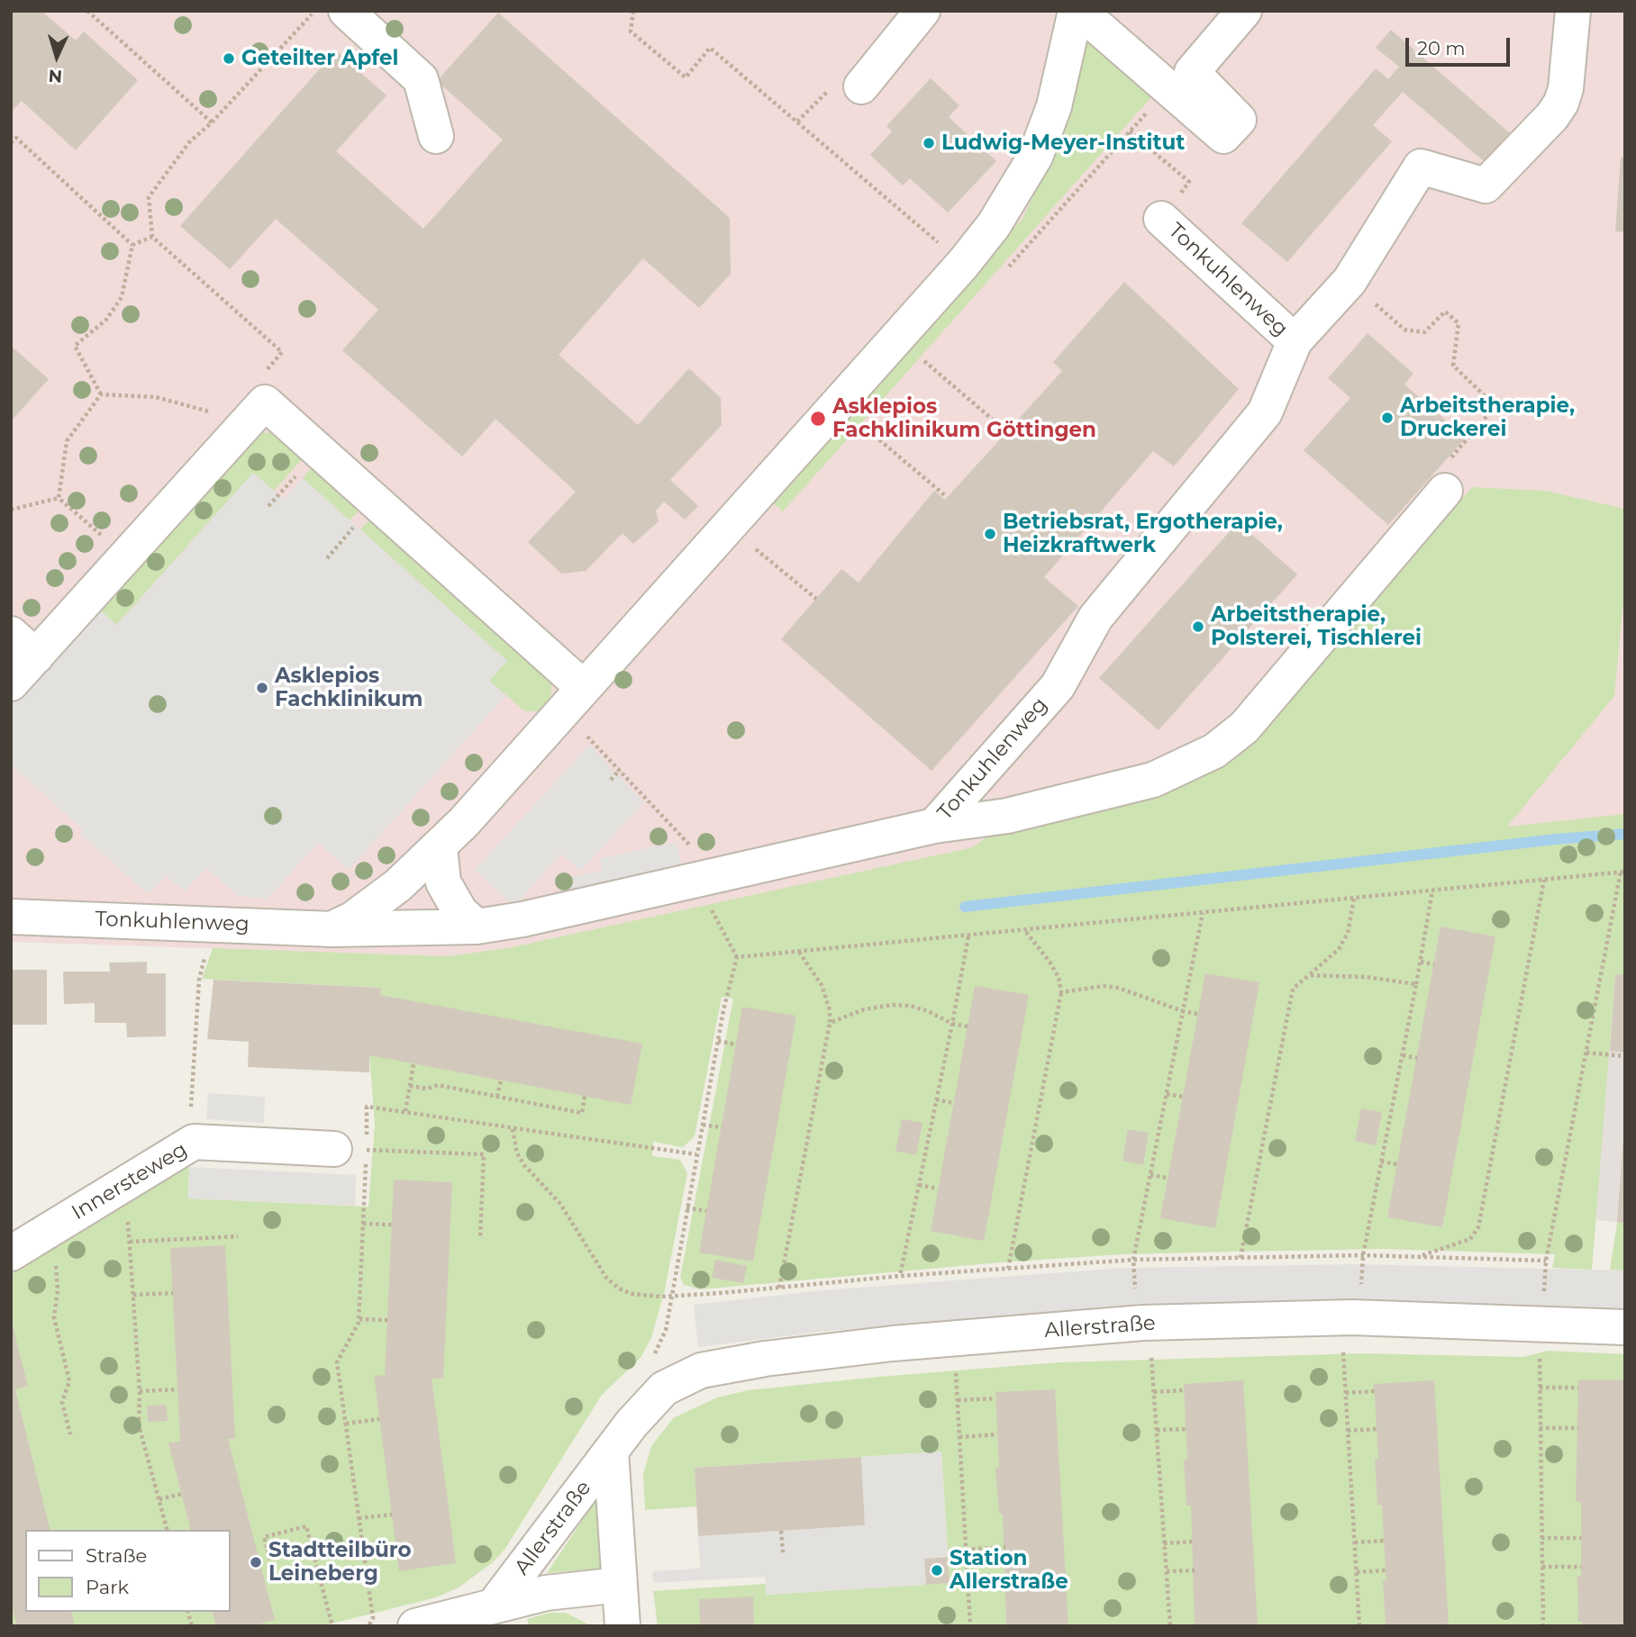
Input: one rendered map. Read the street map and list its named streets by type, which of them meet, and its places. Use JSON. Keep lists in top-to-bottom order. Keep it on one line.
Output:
{"streets":{"street":["Tonkuhlenweg","Innersteweg","Allerstraße"]},"places":["Geteilter Apfel","Ludwig-Meyer-Institut","Arbeitstherapie, Druckerei","Asklepios Fachklinikum Göttingen","Betriebsrat, Ergotherapie, Heizkraftwerk","Arbeitstherapie, Polsterei, Tischlerei","Asklepios Fachklinikum","Stadtteilbüro Leineberg","Station Allerstraße"],"legend":["Straße","Park"],"scale_bar":"20 m","north":"bottom"}
